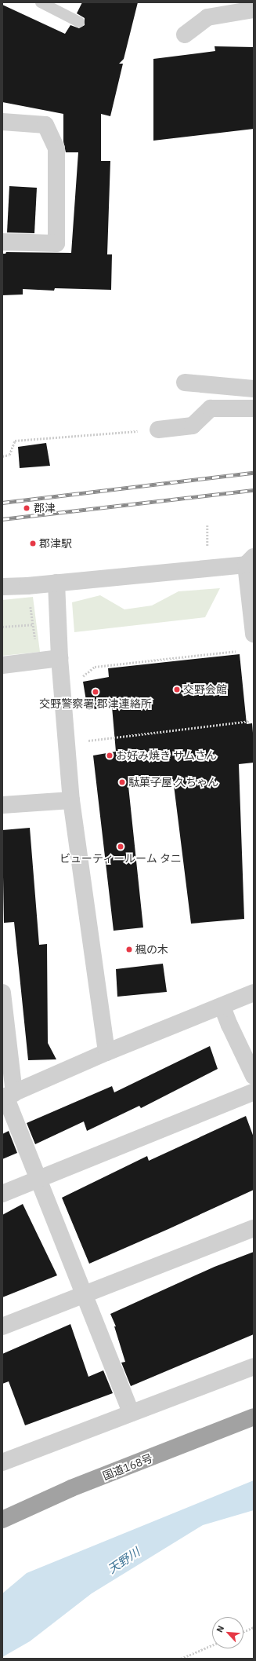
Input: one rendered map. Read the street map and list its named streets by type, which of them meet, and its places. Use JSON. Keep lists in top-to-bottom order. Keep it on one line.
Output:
{"streets":{"highway":["国道168号"]},"water":["天野川"],"places":["郡津","郡津駅","交野会館","交野警察署 郡津連絡所","お好み焼き サムさん","駄菓子屋 久ちゃん","ビューティールーム タニ","楓の木"],"north":"top left"}
